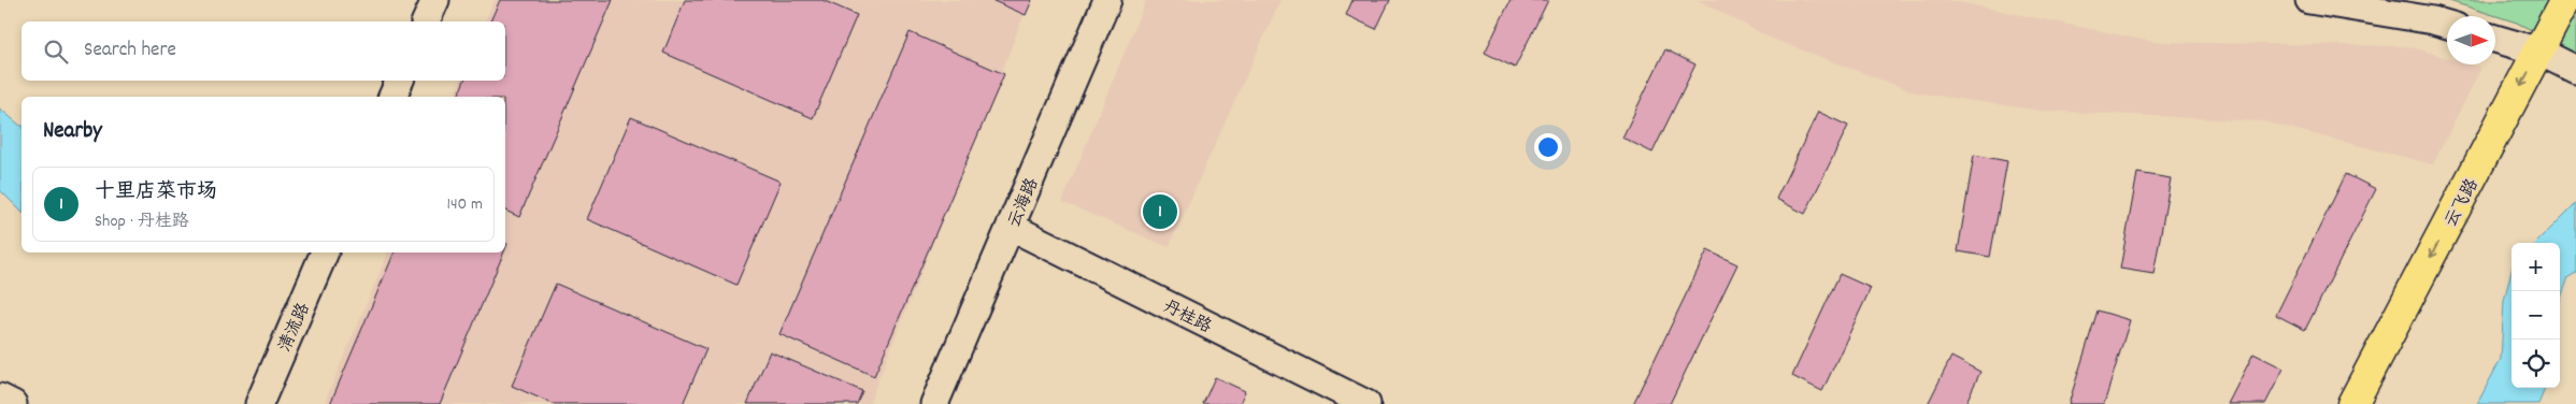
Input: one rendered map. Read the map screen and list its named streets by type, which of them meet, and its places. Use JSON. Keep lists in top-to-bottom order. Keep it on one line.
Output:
{"streets":{"main road":["云飞路"],"street":["云海路","丹桂路","清流路"]},"crossings":[["云海路","丹桂路"]],"north":"right","page":{"search":"Search here","heading":"Nearby","list":[{"mark":"1","name":"十里店菜市场","note":"Shop · 丹桂路","value":"140 m"}],"pins":"1","map_buttons":["+","−"]}}
